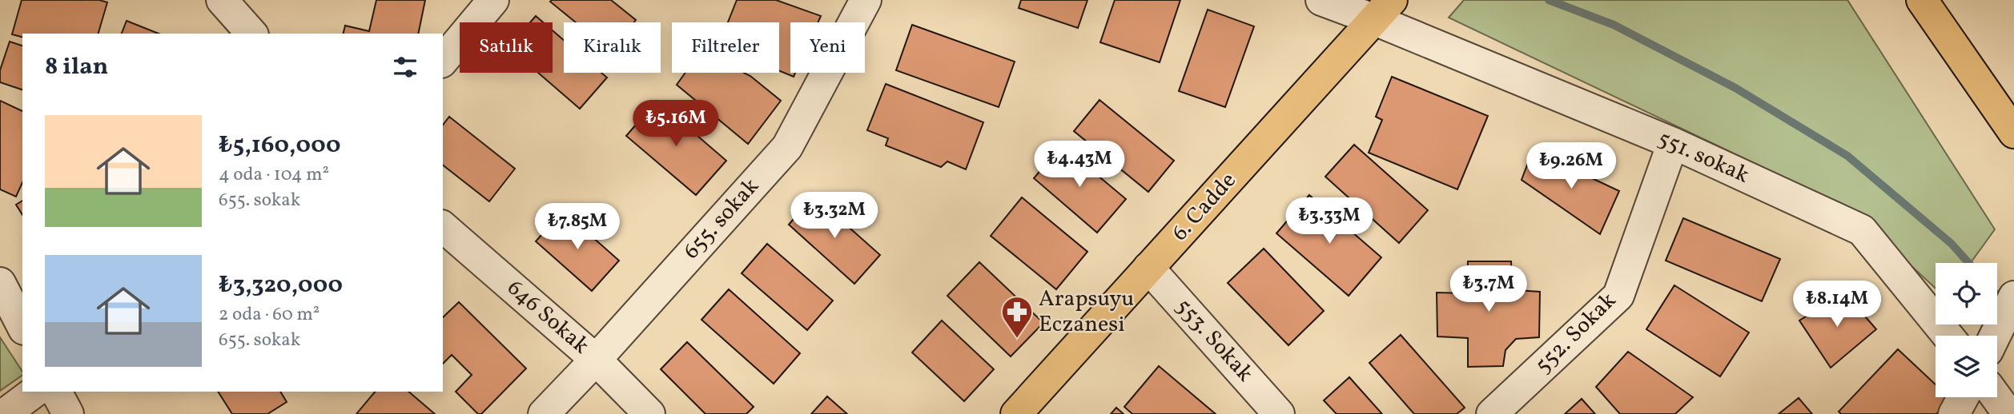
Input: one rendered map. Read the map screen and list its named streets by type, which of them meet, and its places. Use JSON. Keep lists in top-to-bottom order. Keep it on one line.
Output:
{"streets":{"main road":["6. Cadde"],"street":["551. sokak","655. sokak","646 Sokak","552. Sokak","553. Sokak"]},"crossings":[["551. sokak","6. Cadde"],["551. sokak","552. Sokak"],["6. Cadde","553. Sokak"],["655. sokak","646 Sokak"]],"places":{"pharmacy":["Arapsuyu Eczanesi"]},"page":{"chip":["Satılık","Kiralık","Filtreler","Yeni"],"heading":"8 ilan","price":["₺5.16M","₺4.43M","₺9.26M","₺3.32M","₺3.33M","₺7.85M","₺3.7M","₺8.14M"],"list":[{"name":"₺5,160,000","note":"4 oda · 104 m² · 655. sokak"},{"name":"₺3,320,000","note":"2 oda · 60 m² · 655. sokak"}]}}
